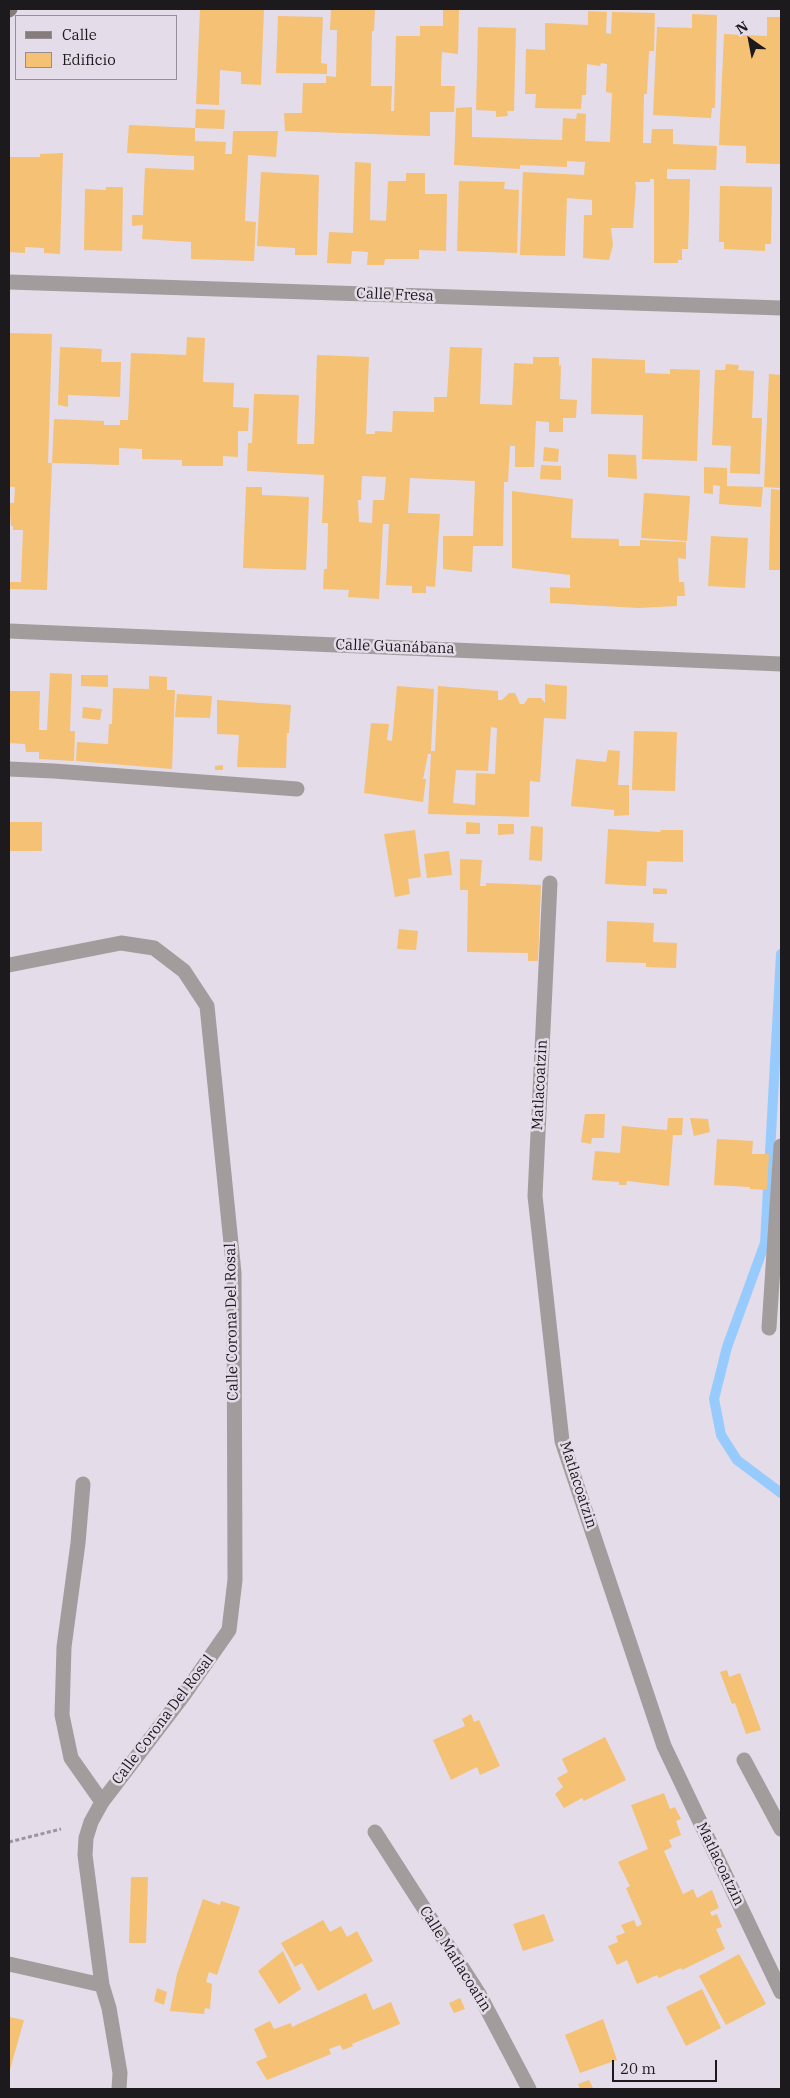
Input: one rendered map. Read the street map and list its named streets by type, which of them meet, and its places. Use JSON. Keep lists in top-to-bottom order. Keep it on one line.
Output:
{"streets":{"street":["Calle Fresa","Calle Guanábana","Matlacoatzin","Calle Corona Del Rosal","Calle Matlacoatin"]},"legend":["Calle","Edificio"],"scale_bar":"20 m","north":"top left"}
